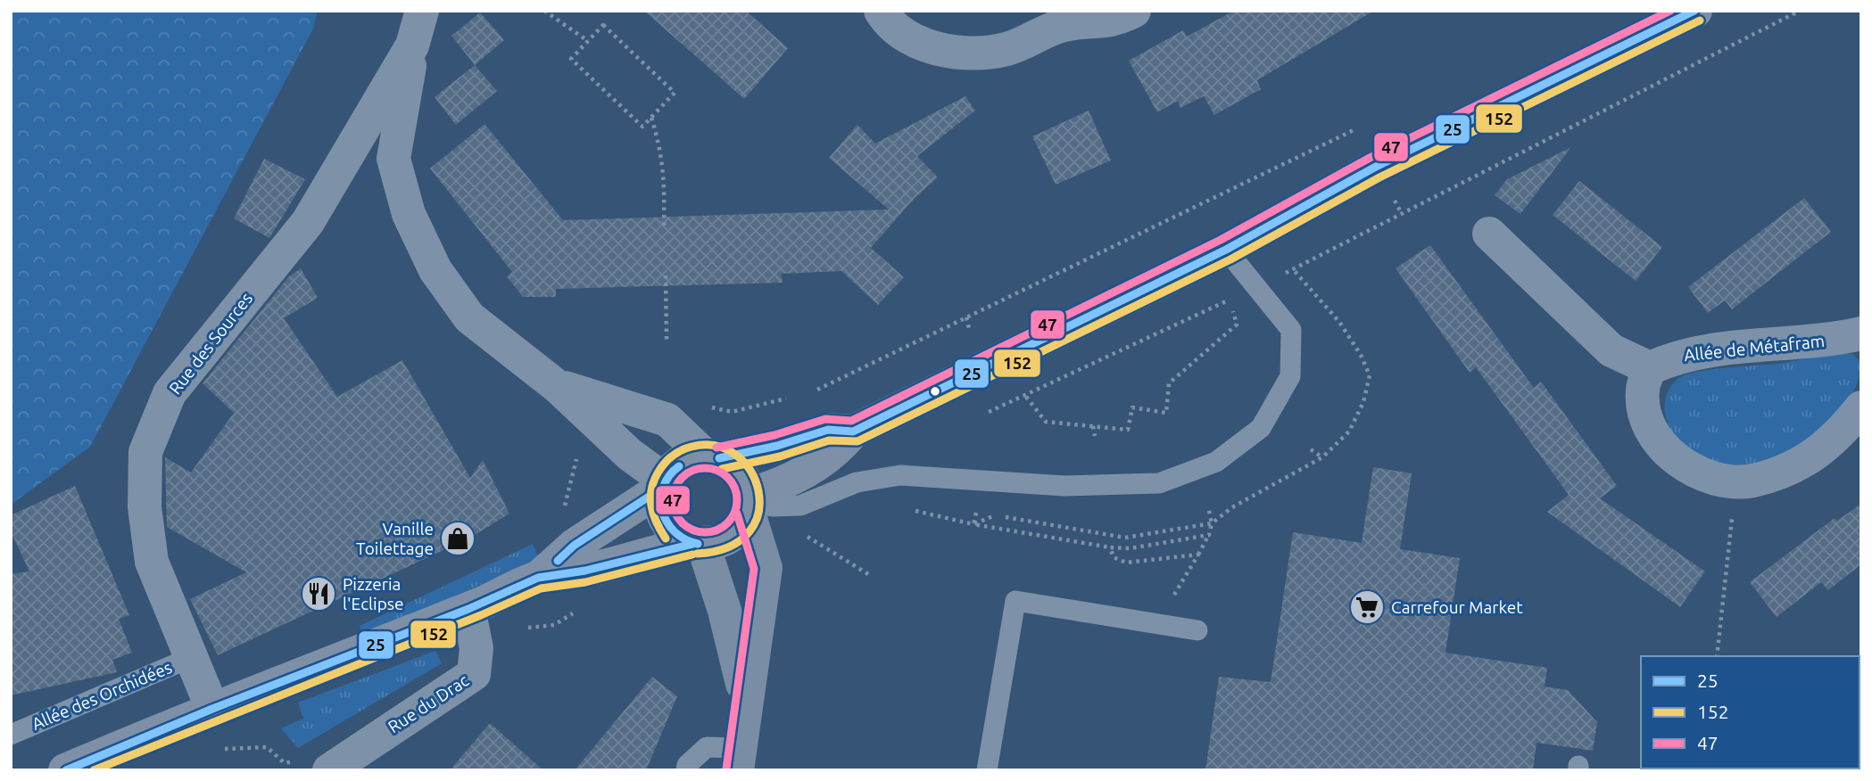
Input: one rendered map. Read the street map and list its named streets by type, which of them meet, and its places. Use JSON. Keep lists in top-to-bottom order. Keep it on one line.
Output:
{"streets":{"street":["Rue des Sources","Allée de Métafram","Rue du Drac"],"lane":["Allée des Orchidées"]},"crossings":[["Rue des Sources","Allée des Orchidées"]],"places":{"shop":["Vanille Toilettage"],"restaurant":["Pizzeria l'Eclipse"],"supermarket":["Carrefour Market"]},"lines":["transit line 25","transit line 47","transit line 152"],"legend":["25","152","47"]}
